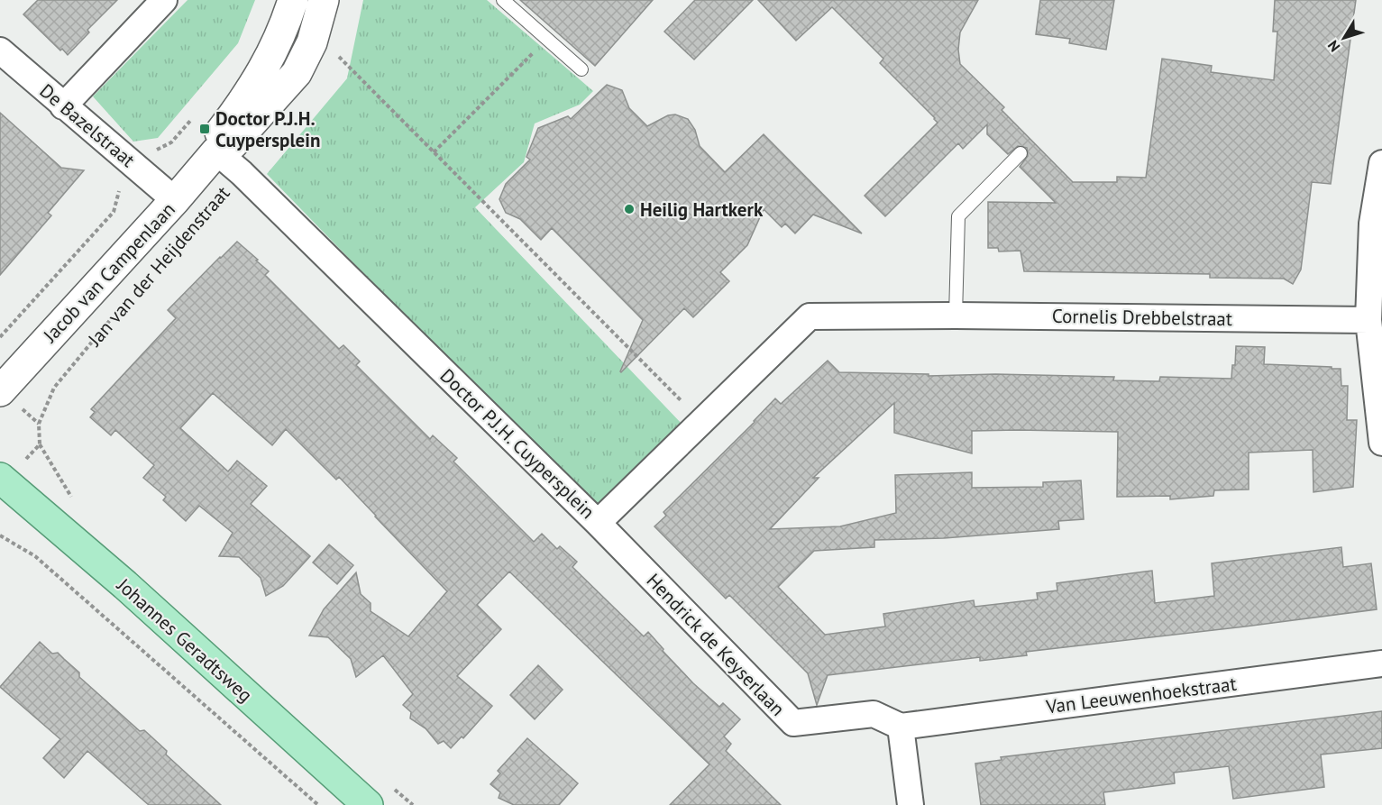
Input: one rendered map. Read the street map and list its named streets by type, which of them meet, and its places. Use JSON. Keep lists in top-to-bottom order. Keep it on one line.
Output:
{"streets":{"main road":["Jacob van Campenlaan","Johannes Geradtsweg"],"street":["De Bazelstraat","Cornelis Drebbelstraat","Doctor P.J.H. Cuypersplein","Hendrick de Keyserlaan","Van Leeuwenhoekstraat"],"path":["Jan van der Heijdenstraat"]},"crossings":[["De Bazelstraat","Jacob van Campenlaan"],["Jan van der Heijdenstraat","Johannes Geradtsweg"],["Jacob van Campenlaan","Doctor P.J.H. Cuypersplein"],["Cornelis Drebbelstraat","Doctor P.J.H. Cuypersplein"],["Doctor P.J.H. Cuypersplein","Hendrick de Keyserlaan"],["Hendrick de Keyserlaan","Van Leeuwenhoekstraat"]],"places":{"transit":["Doctor P.J.H. Cuypersplein"],"other":["Heilig Hartkerk"]},"north":"bottom left"}
